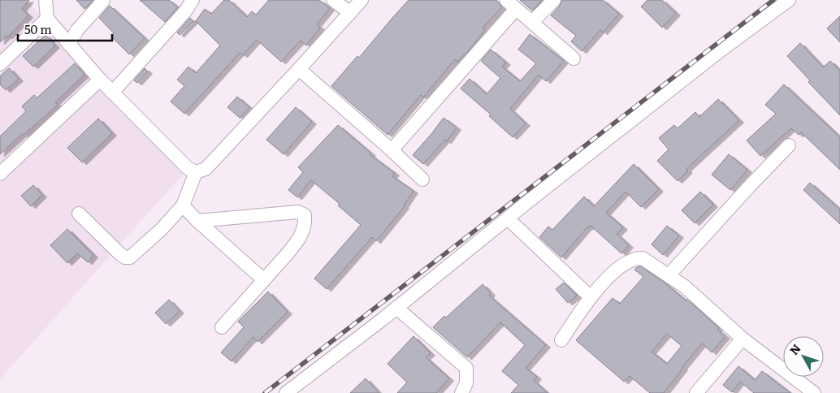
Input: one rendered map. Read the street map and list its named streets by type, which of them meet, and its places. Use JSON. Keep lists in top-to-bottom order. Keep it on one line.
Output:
{"scale_bar":"50 m","north":"top left"}
